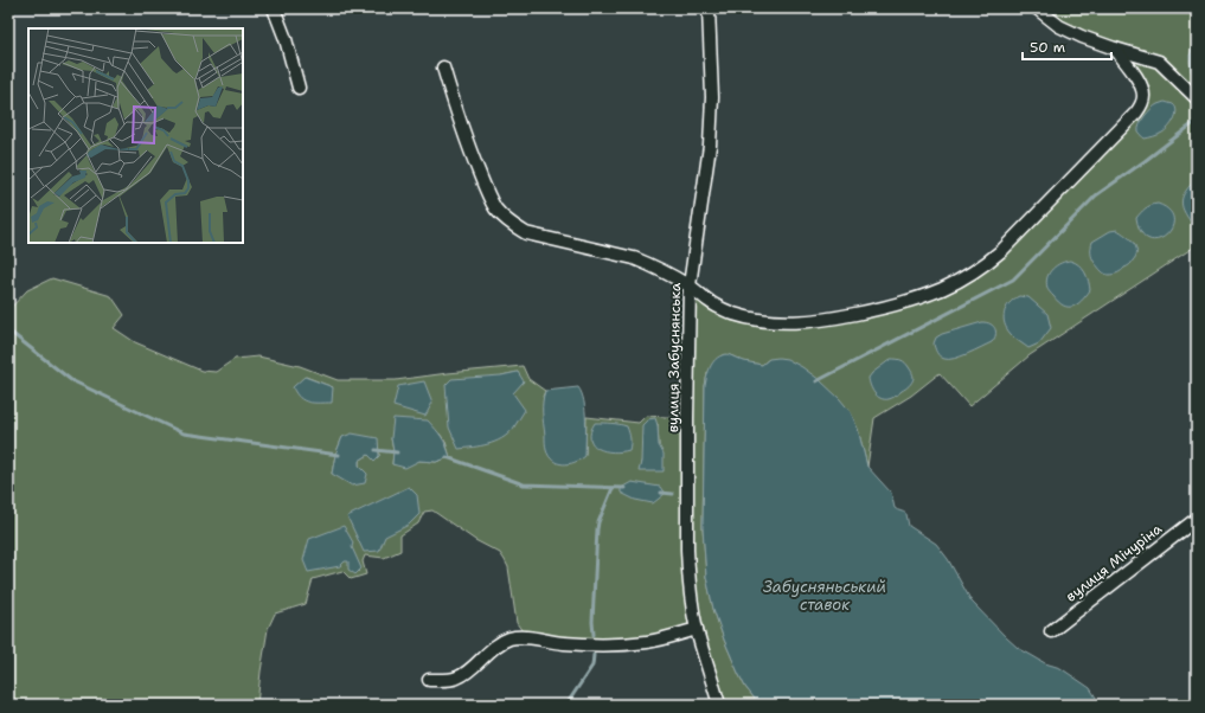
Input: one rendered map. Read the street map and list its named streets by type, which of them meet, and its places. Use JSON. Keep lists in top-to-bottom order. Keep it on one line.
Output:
{"streets":{"street":["вулиця Забуснянська","вулиця Мічуріна"]},"water":["Забусняньський ставок"],"scale_bar":"50 m"}
